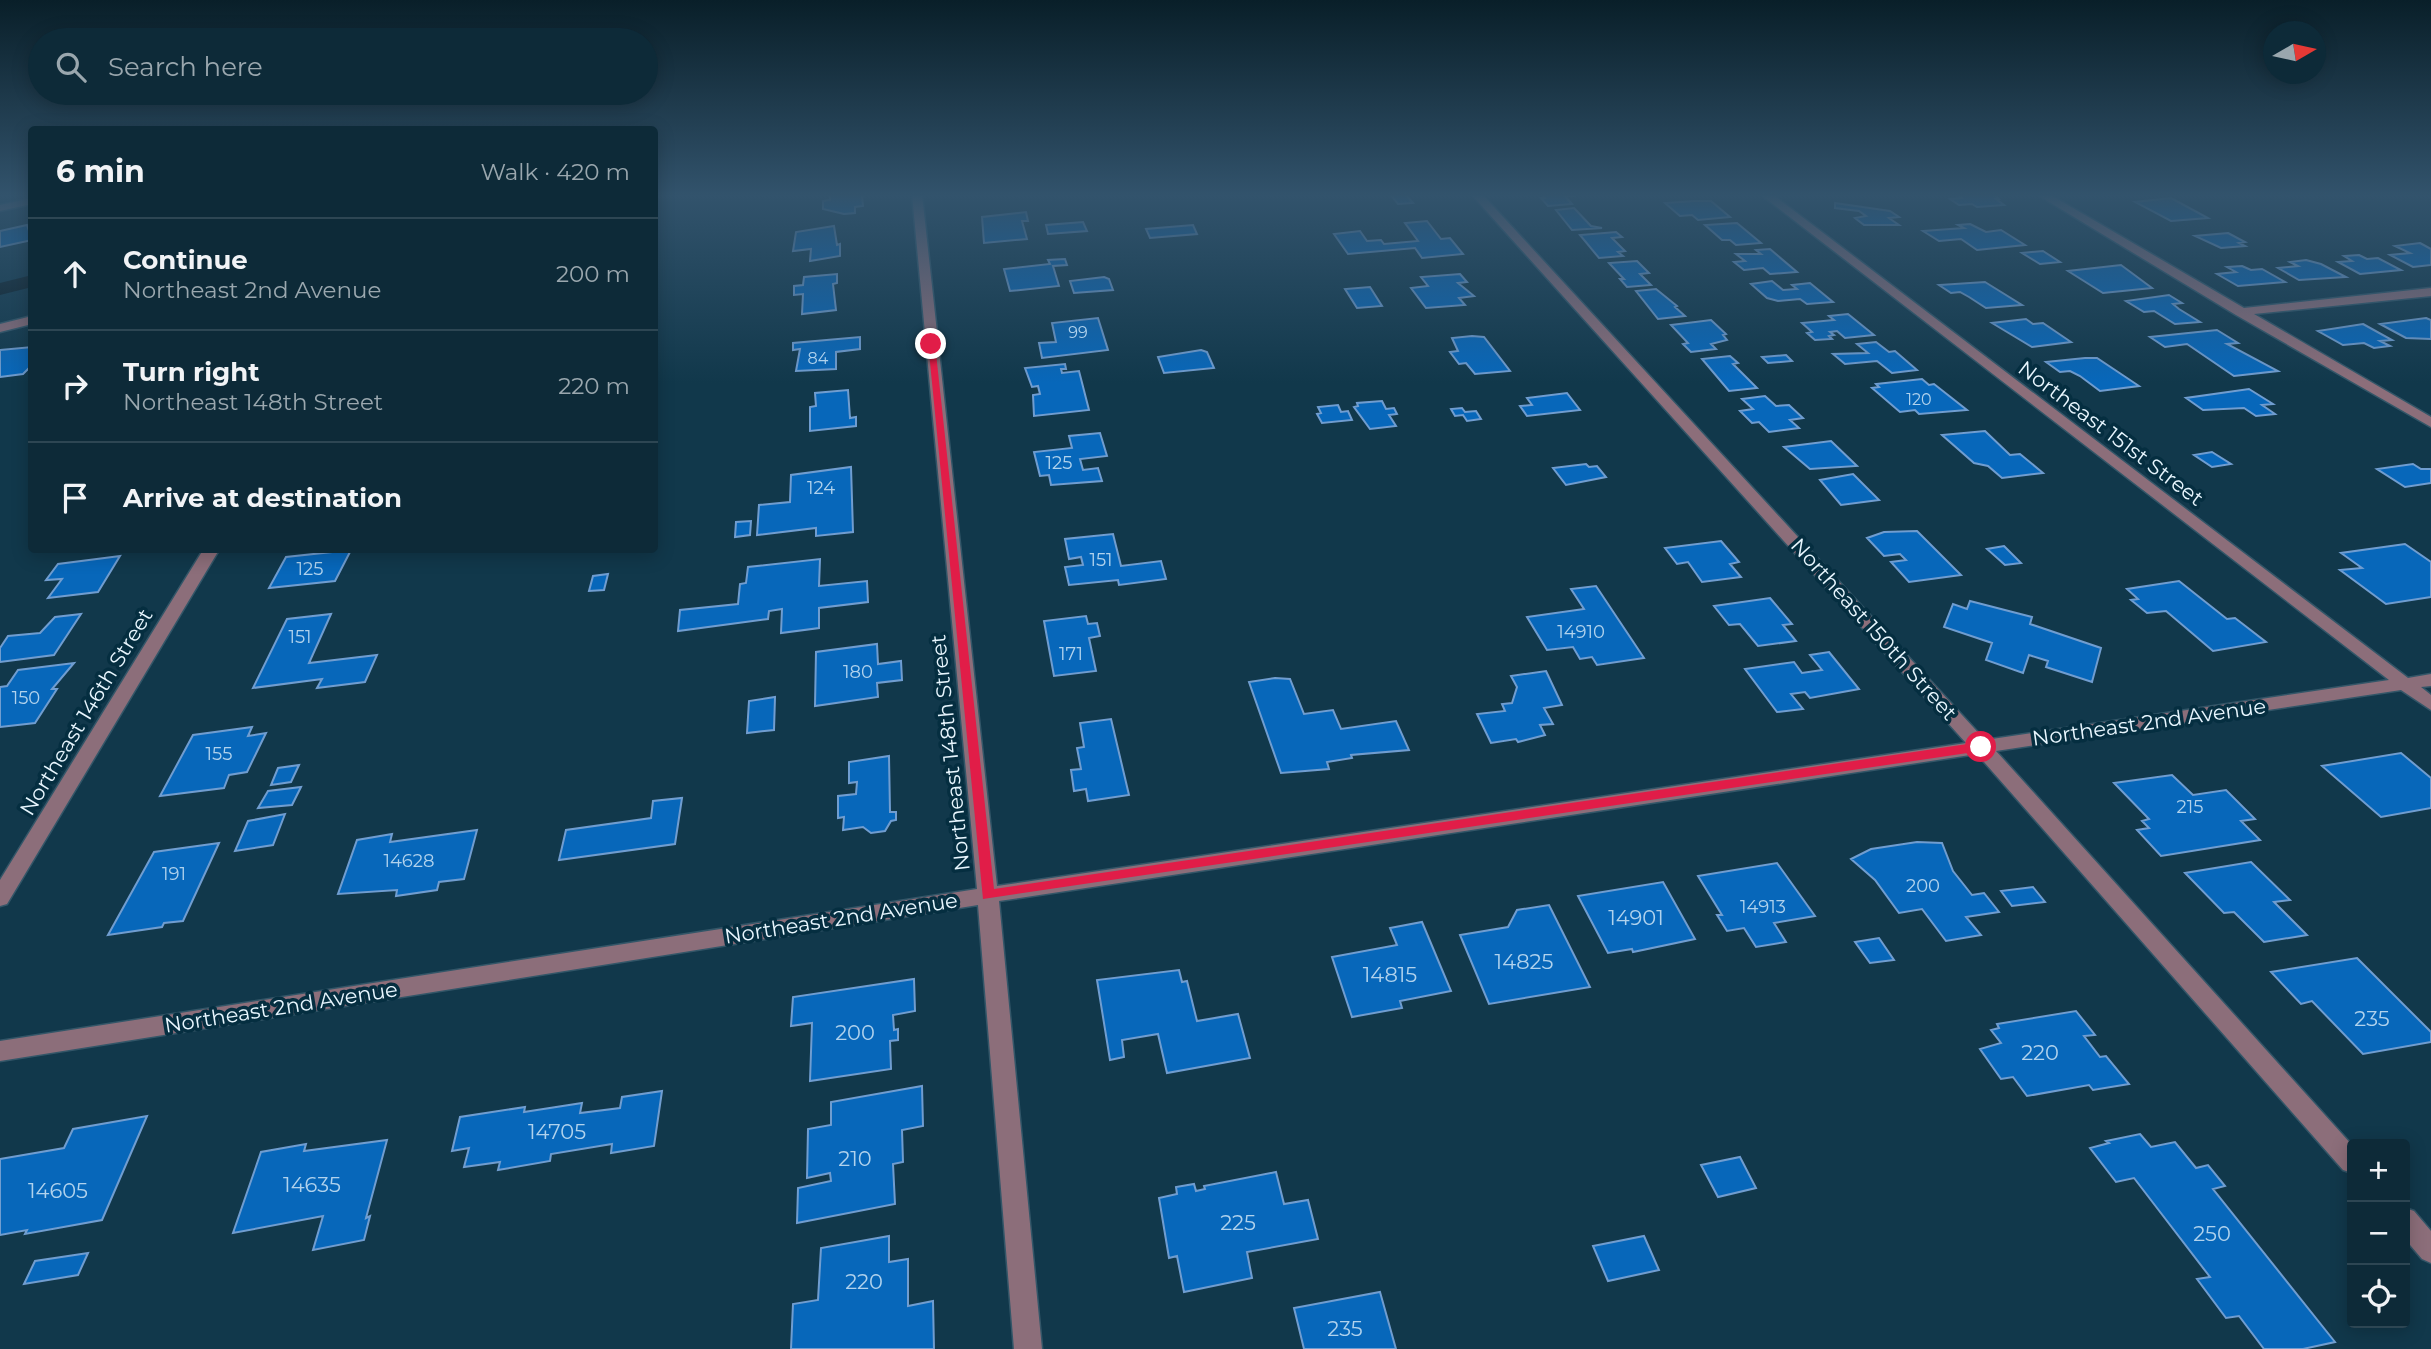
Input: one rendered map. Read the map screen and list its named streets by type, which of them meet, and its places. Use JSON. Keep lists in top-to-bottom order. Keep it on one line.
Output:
{"streets":{"street":["Northeast 151st Street","Northeast 150th Street","Northeast 146th Street","Northeast 2nd Avenue","Northeast 148th Street"]},"crossings":[["Northeast 151st Street","Northeast 2nd Avenue"],["Northeast 150th Street","Northeast 2nd Avenue"],["Northeast 2nd Avenue","Northeast 148th Street"]],"house_numbers":["99","84","120","125","124","151","125","14910","151","171","180","150","155","215","14628","191","200","14913","14901","14825","14815","235","200","220","14705","210","14635","14605","225","250","220","235"],"north":"right","page":{"search":"Search here","heading":["6 min","Walk · 420 m"],"list":[["Continue","Northeast 2nd Avenue","200 m"],["Turn right","Northeast 148th Street","220 m"],"Arrive at destination"],"map_buttons":["+","−"]}}
